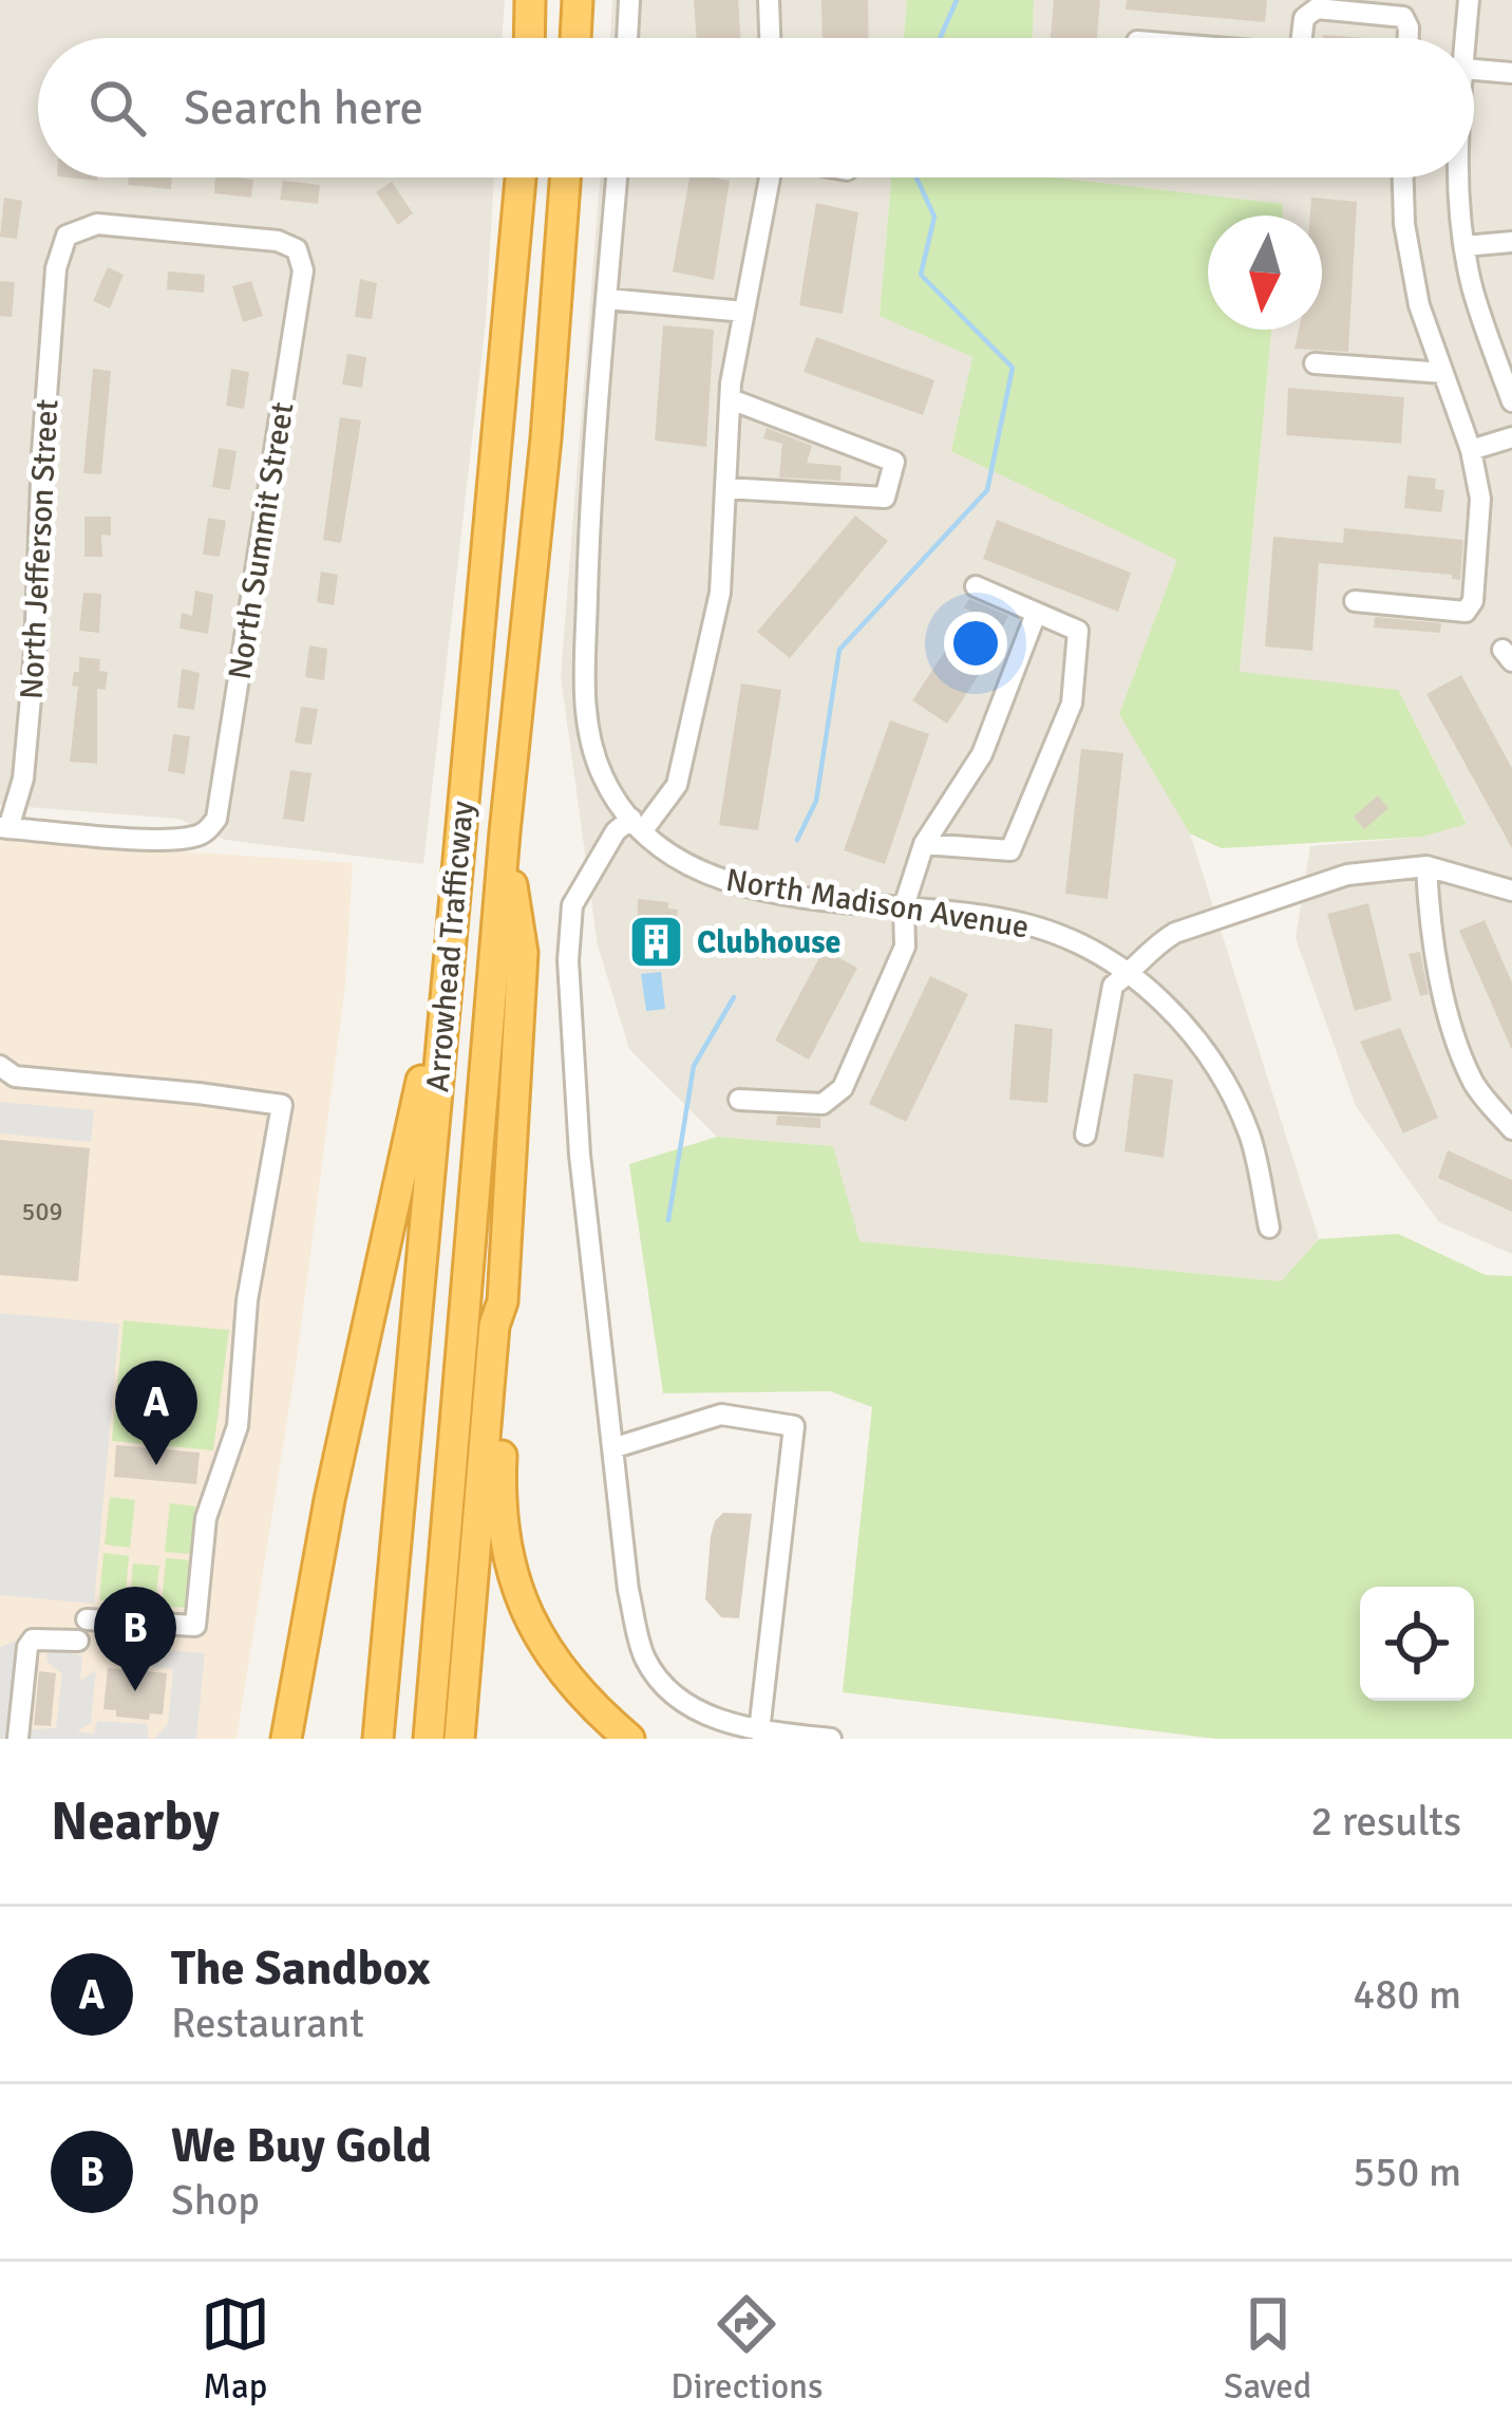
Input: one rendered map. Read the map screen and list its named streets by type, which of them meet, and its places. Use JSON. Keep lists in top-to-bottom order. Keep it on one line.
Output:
{"streets":{"highway":["Arrowhead Trafficway"],"street":["North Summit Street","North Jefferson Street","North Madison Avenue"]},"crossings":[["North Summit Street","North Jefferson Street"]],"places":{"building":["Clubhouse"]},"house_numbers":["509"],"north":"bottom","page":{"search":"Search here","pins":["A","B"],"heading":["Nearby","2 results"],"list":[{"mark":"A","name":"The Sandbox","note":"Restaurant","value":"480 m"},{"mark":"B","name":"We Buy Gold","note":"Shop","value":"550 m"}],"nav":["Map","Directions","Saved"]}}
